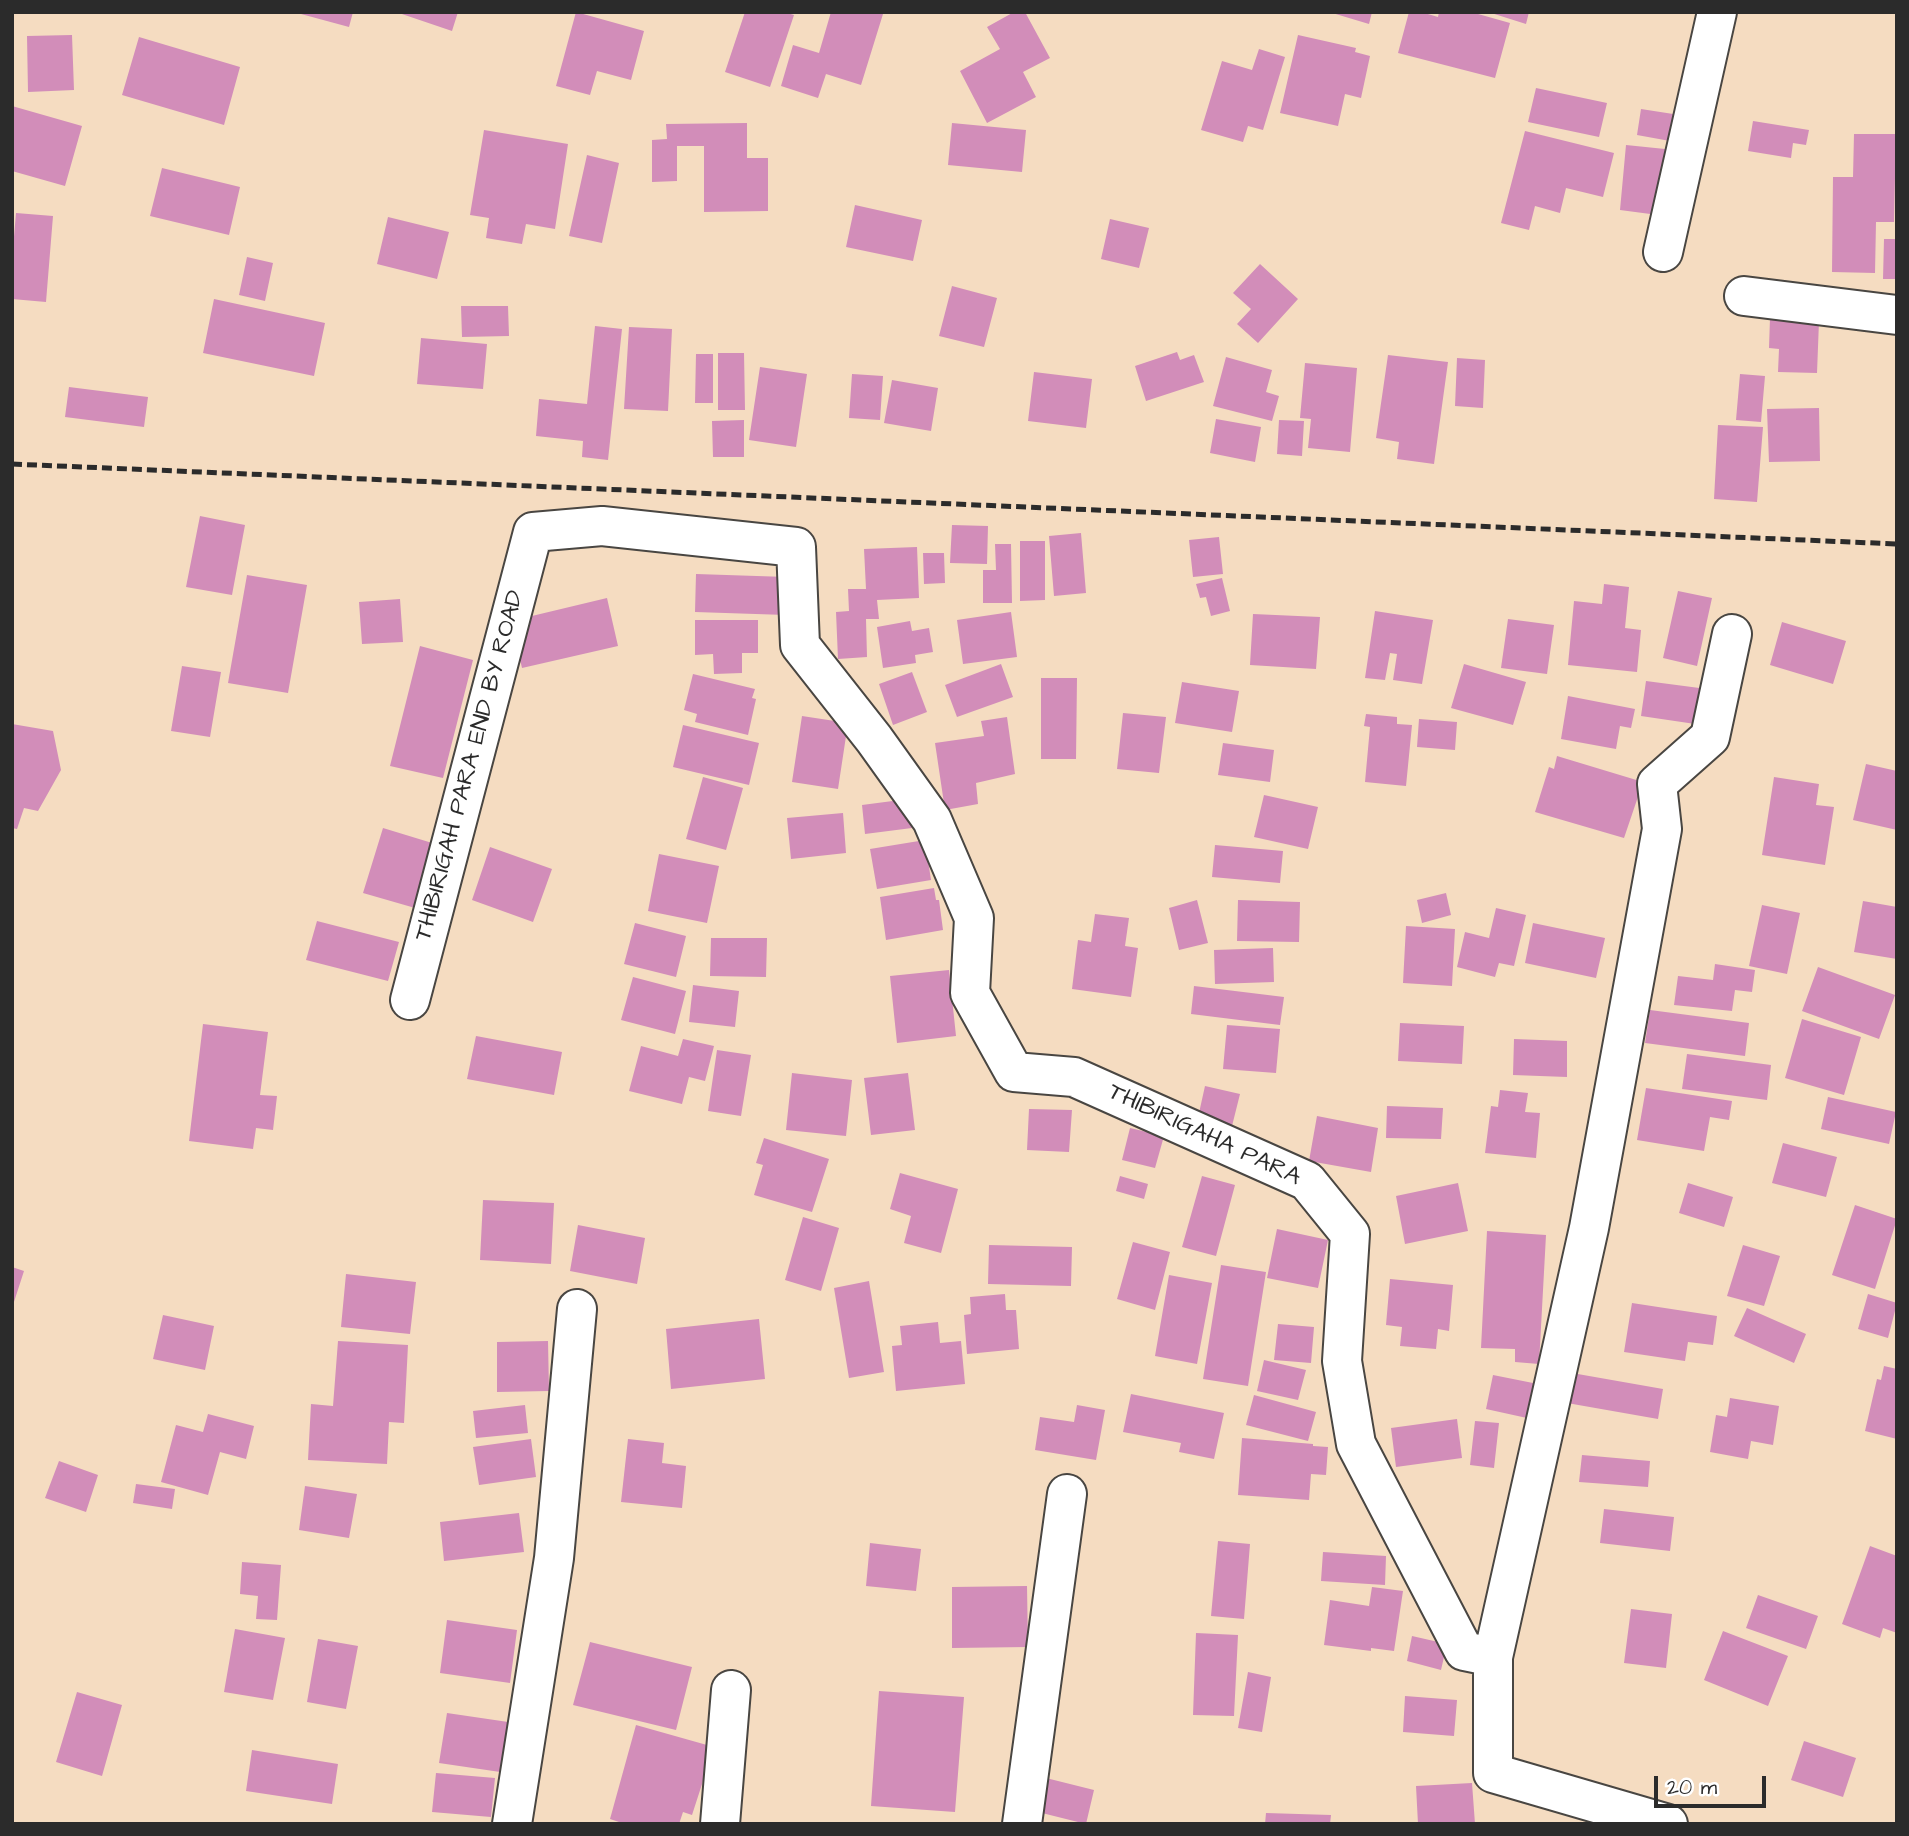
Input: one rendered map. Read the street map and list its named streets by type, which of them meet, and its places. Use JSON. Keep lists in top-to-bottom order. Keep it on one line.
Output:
{"streets":{"street":["THIBIRIGAH PARA END BY ROAD","THIBIRIGAHA PARA"]},"crossings":[["THIBIRIGAH PARA END BY ROAD","THIBIRIGAHA PARA"]],"scale_bar":"20 m"}
